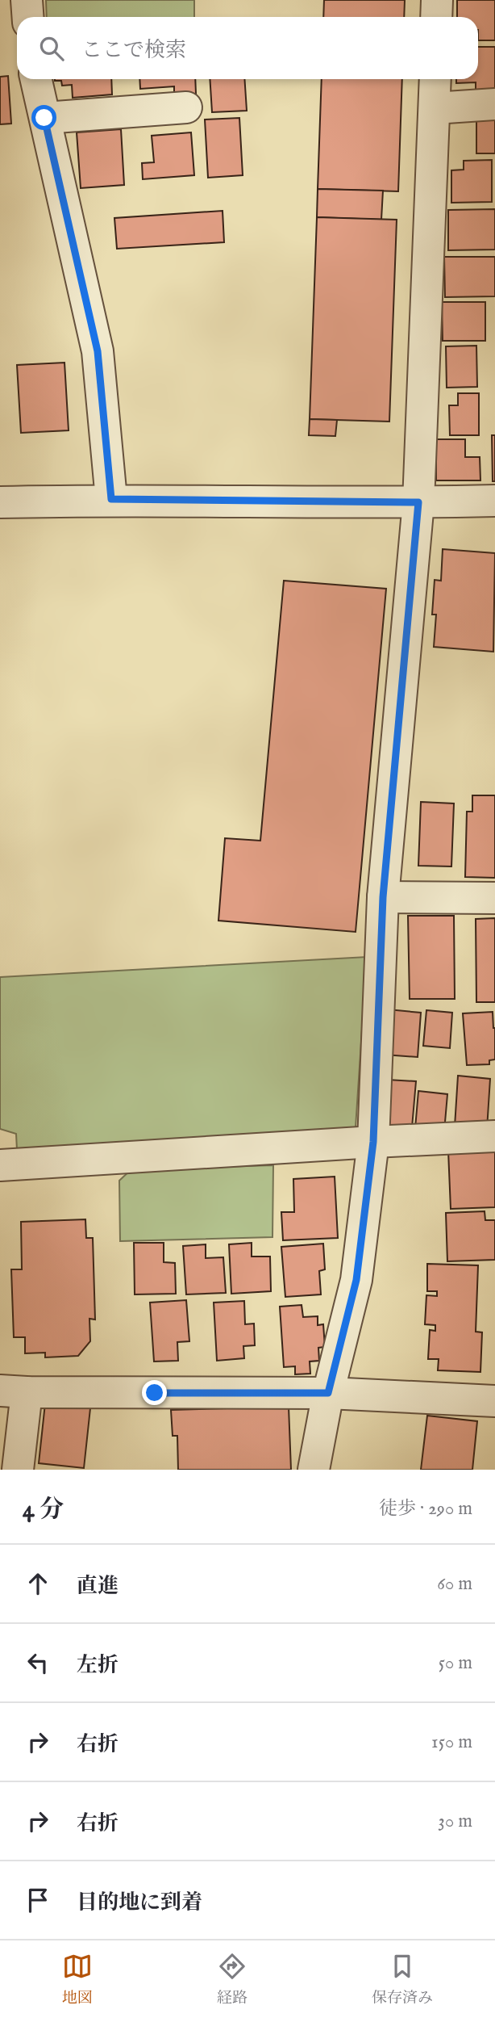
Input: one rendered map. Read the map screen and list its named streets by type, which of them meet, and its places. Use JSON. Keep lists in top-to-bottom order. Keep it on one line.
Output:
{"page":{"search":"ここで検索","heading":["4 分","徒歩 · 290 m"],"list":[["直進","60 m"],["左折","50 m"],["右折","150 m"],["右折","30 m"],"目的地に到着"],"nav":["地図","経路","保存済み"]}}
